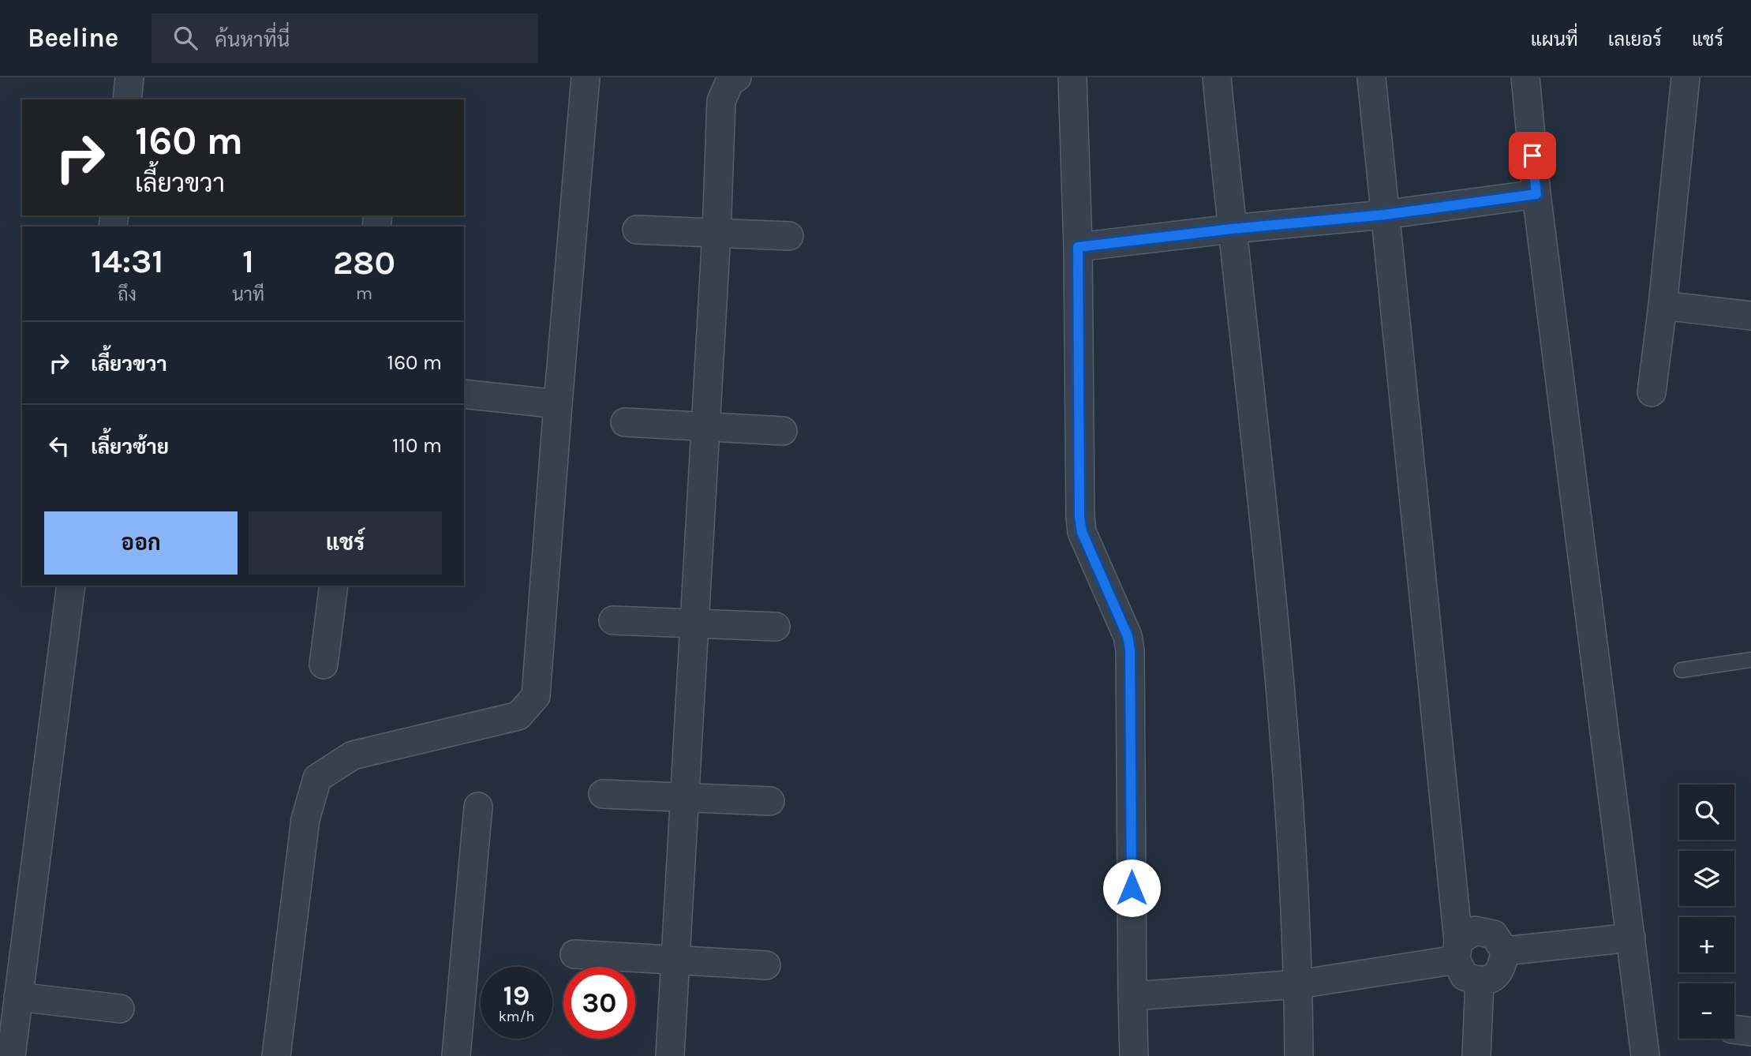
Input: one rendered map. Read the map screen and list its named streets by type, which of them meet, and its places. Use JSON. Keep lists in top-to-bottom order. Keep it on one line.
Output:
{"page":{"header":"Beeline","search":"ค้นหาที่นี่","nav":["แผนที่","เลเยอร์","แชร์"],"turn":["160 m","เลี้ยวขวา"],"eta":["14:31","ถึง","1","นาที","280","m"],"list":[{"name":"เลี้ยวขวา","value":"160 m"},{"name":"เลี้ยวซ้าย","value":"110 m"}],"buttons":["ออก","แชร์"],"map_buttons":["+","−"],"speed":"19 km/h","limit":"30"}}
